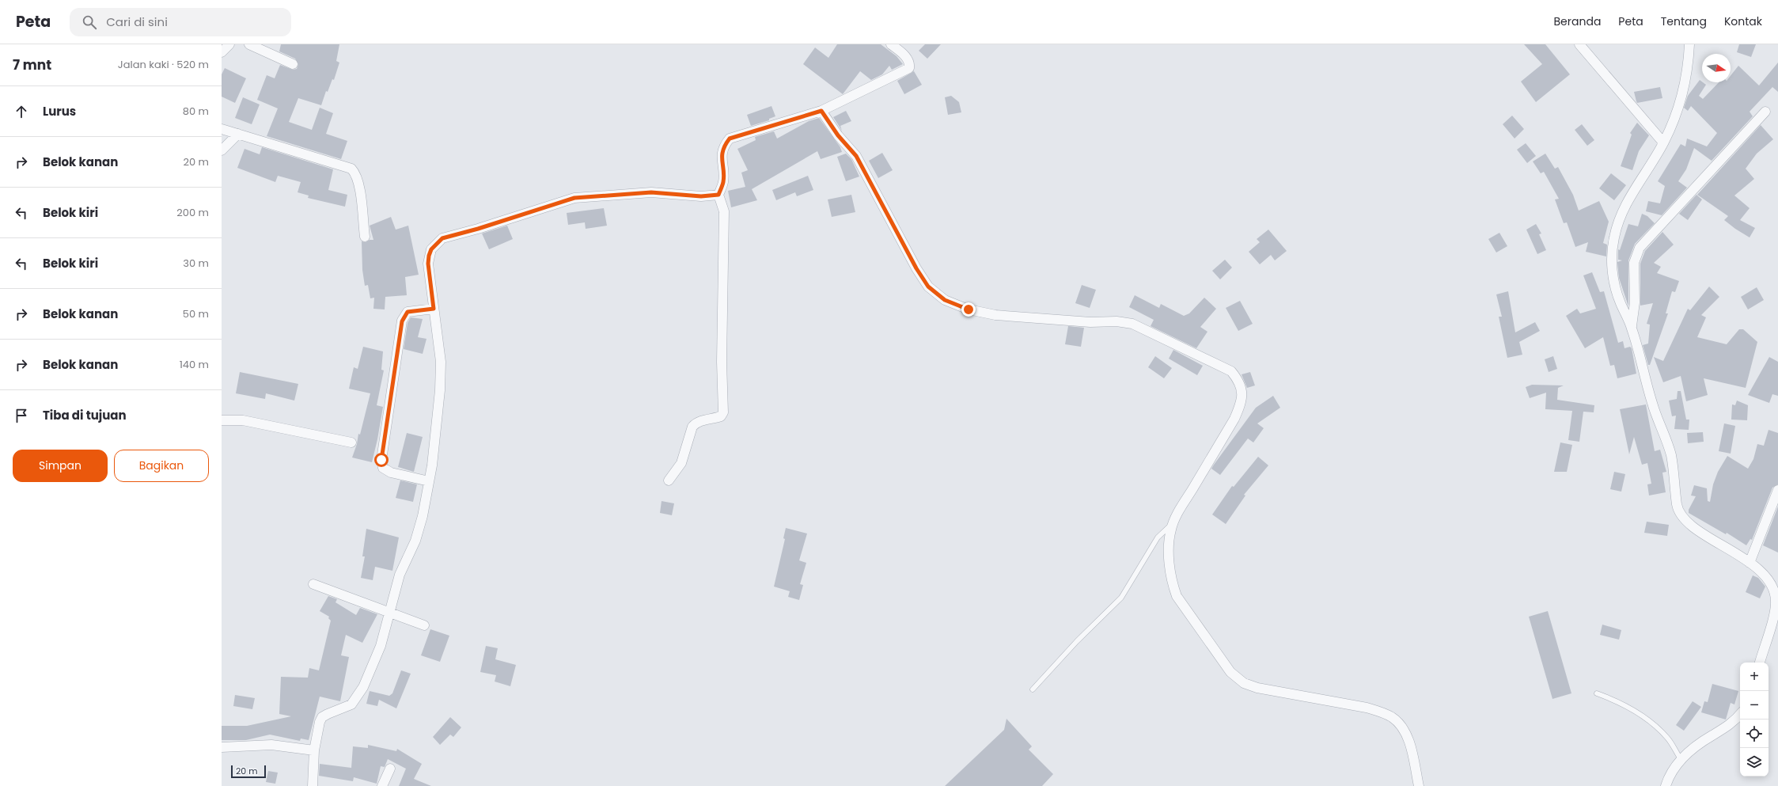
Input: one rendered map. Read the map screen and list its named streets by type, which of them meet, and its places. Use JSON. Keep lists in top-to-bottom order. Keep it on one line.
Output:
{"scale_bar":"20 m","north":"right","page":{"header":"Peta","search":"Cari di sini","nav":["Beranda","Peta","Tentang","Kontak"],"heading":["7 mnt","Jalan kaki · 520 m"],"list":[["Lurus","80 m"],["Belok kanan","20 m"],["Belok kiri","200 m"],["Belok kiri","30 m"],["Belok kanan","50 m"],["Belok kanan","140 m"],"Tiba di tujuan"],"buttons":["Simpan","Bagikan"],"map_buttons":["+","−"],"scale":"20 m"}}
